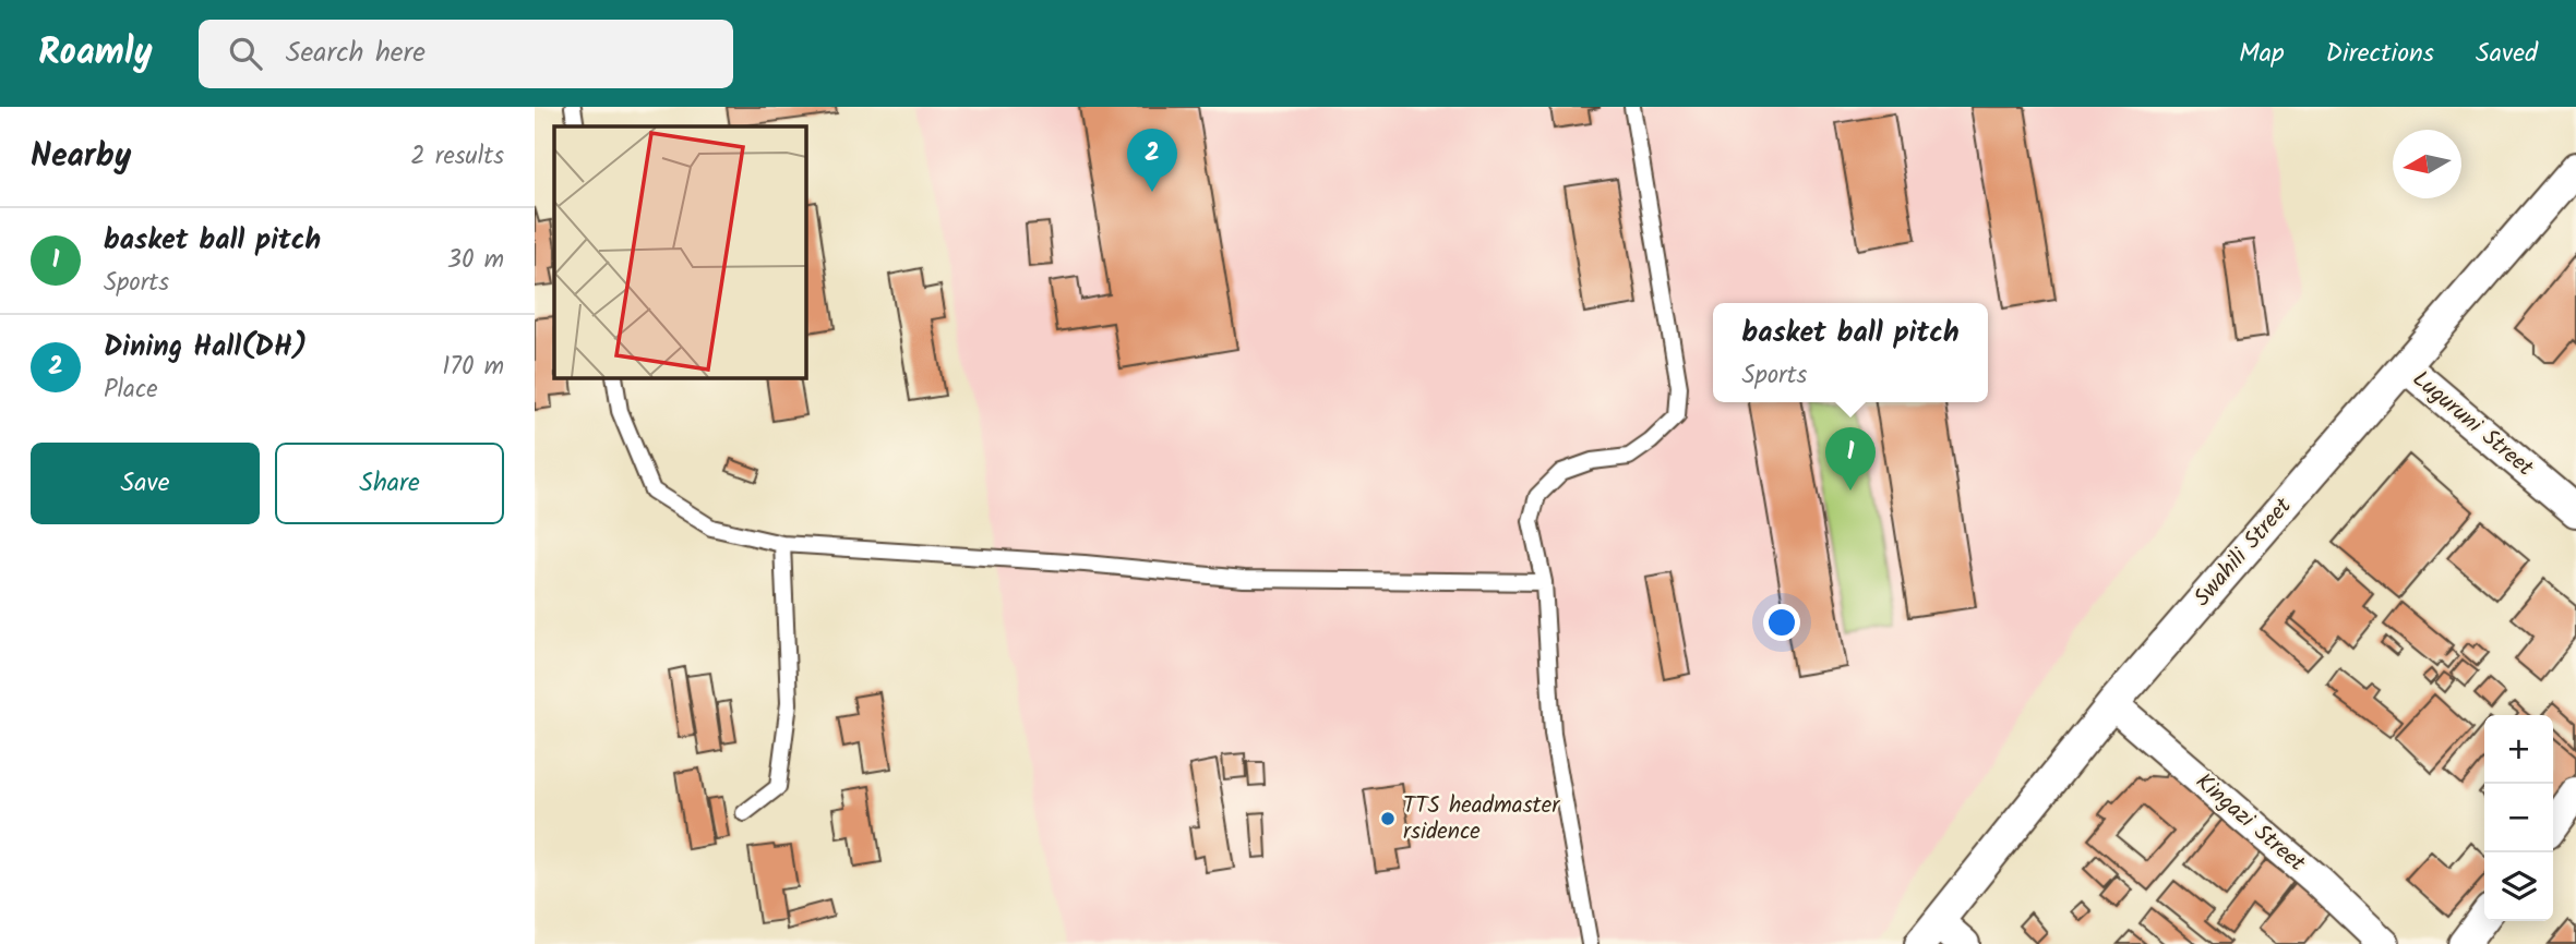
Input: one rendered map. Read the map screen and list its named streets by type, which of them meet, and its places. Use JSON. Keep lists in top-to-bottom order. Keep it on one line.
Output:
{"streets":{"street":["Luguruni Street","Swahili Street","Kingazi Street"]},"crossings":[["Luguruni Street","Swahili Street"],["Swahili Street","Kingazi Street"]],"places":["TTS headmaster rsidence"],"north":"left","page":{"header":"Roamly","search":"Search here","nav":["Map","Directions","Saved"],"heading":["Nearby","2 results"],"pins":["2","1"],"list":[{"mark":"1","name":"basket ball pitch","note":"Sports","value":"30 m"},{"mark":"2","name":"Dining Hall(DH)","note":"Place","value":"170 m"}],"popup":["basket ball pitch","Sports"],"buttons":["Save","Share"],"map_buttons":["+","−"]}}
